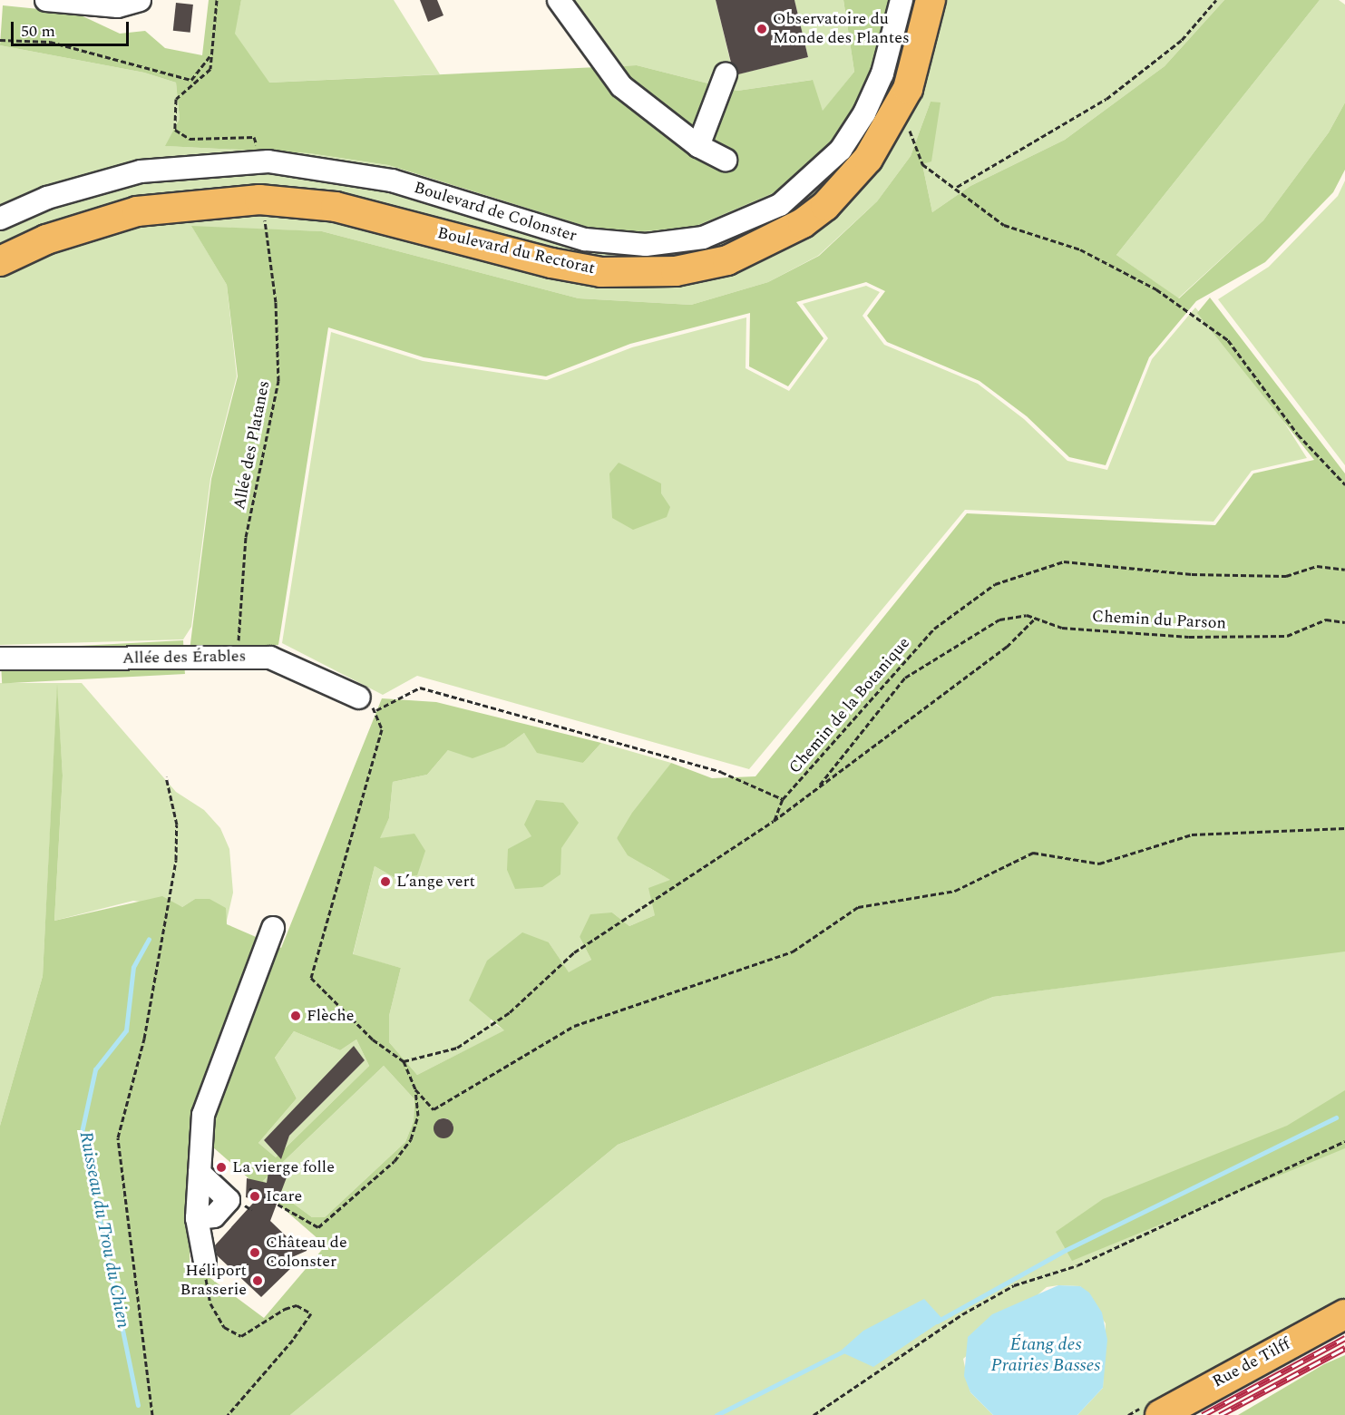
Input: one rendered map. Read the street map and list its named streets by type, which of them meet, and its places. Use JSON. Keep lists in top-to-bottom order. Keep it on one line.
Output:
{"streets":{"main road":["Boulevard du Rectorat","Rue de Tilff"],"street":["Boulevard de Colonster","Allée des Érables"],"path":["Allée des Platanes","Chemin du Parson","Chemin de la Botanique"]},"crossings":[["Allée des Platanes","Allée des Érables"]],"water":["Ruisseau du Trou du Chien","Étang des Prairies Basses"],"places":["Observatoire du Monde des Plantes","L’ange vert","Flèche","La vierge folle","Icare","Château de Colonster","Héliport Brasserie"],"scale_bar":"50 m"}
